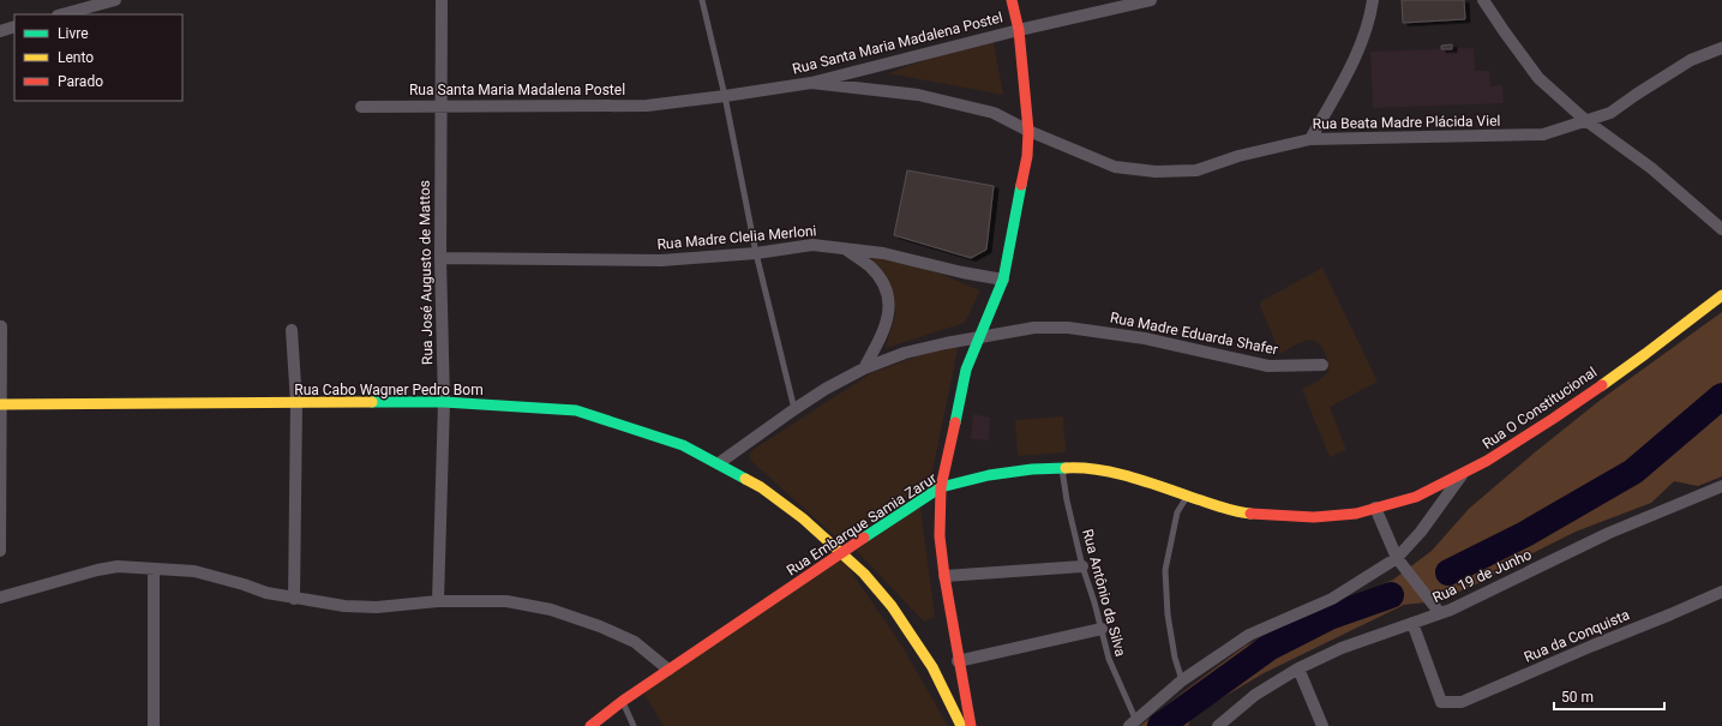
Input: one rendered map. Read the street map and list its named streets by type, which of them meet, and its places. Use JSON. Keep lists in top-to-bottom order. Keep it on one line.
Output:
{"streets":{"street":["Rua Santa Maria Madalena Postel","Rua Beata Madre Plácida Viel","Rua Madre Clelia Merloni","Rua José Augusto de Mattos","Rua Madre Eduarda Shafer","Rua Cabo Wagner Pedro Bom","Rua O Constitucional","Rua Embarque Samia Zarur","Rua 19 de Junho","Rua da Conquista"],"lane":["Rua Antônio da Silva"]},"crossings":[["Rua Santa Maria Madalena Postel","Rua Beata Madre Plácida Viel"],["Rua Santa Maria Madalena Postel","Rua José Augusto de Mattos"],["Rua Madre Clelia Merloni","Rua José Augusto de Mattos"],["Rua José Augusto de Mattos","Rua Cabo Wagner Pedro Bom"],["Rua Madre Eduarda Shafer","Rua Cabo Wagner Pedro Bom"],["Rua Cabo Wagner Pedro Bom","Rua Embarque Samia Zarur"],["Rua O Constitucional","Rua Embarque Samia Zarur"],["Rua Embarque Samia Zarur","Rua Antônio da Silva"],["Rua 19 de Junho","Rua da Conquista"]],"legend":["Livre","Lento","Parado"],"scale_bar":"50 m"}
